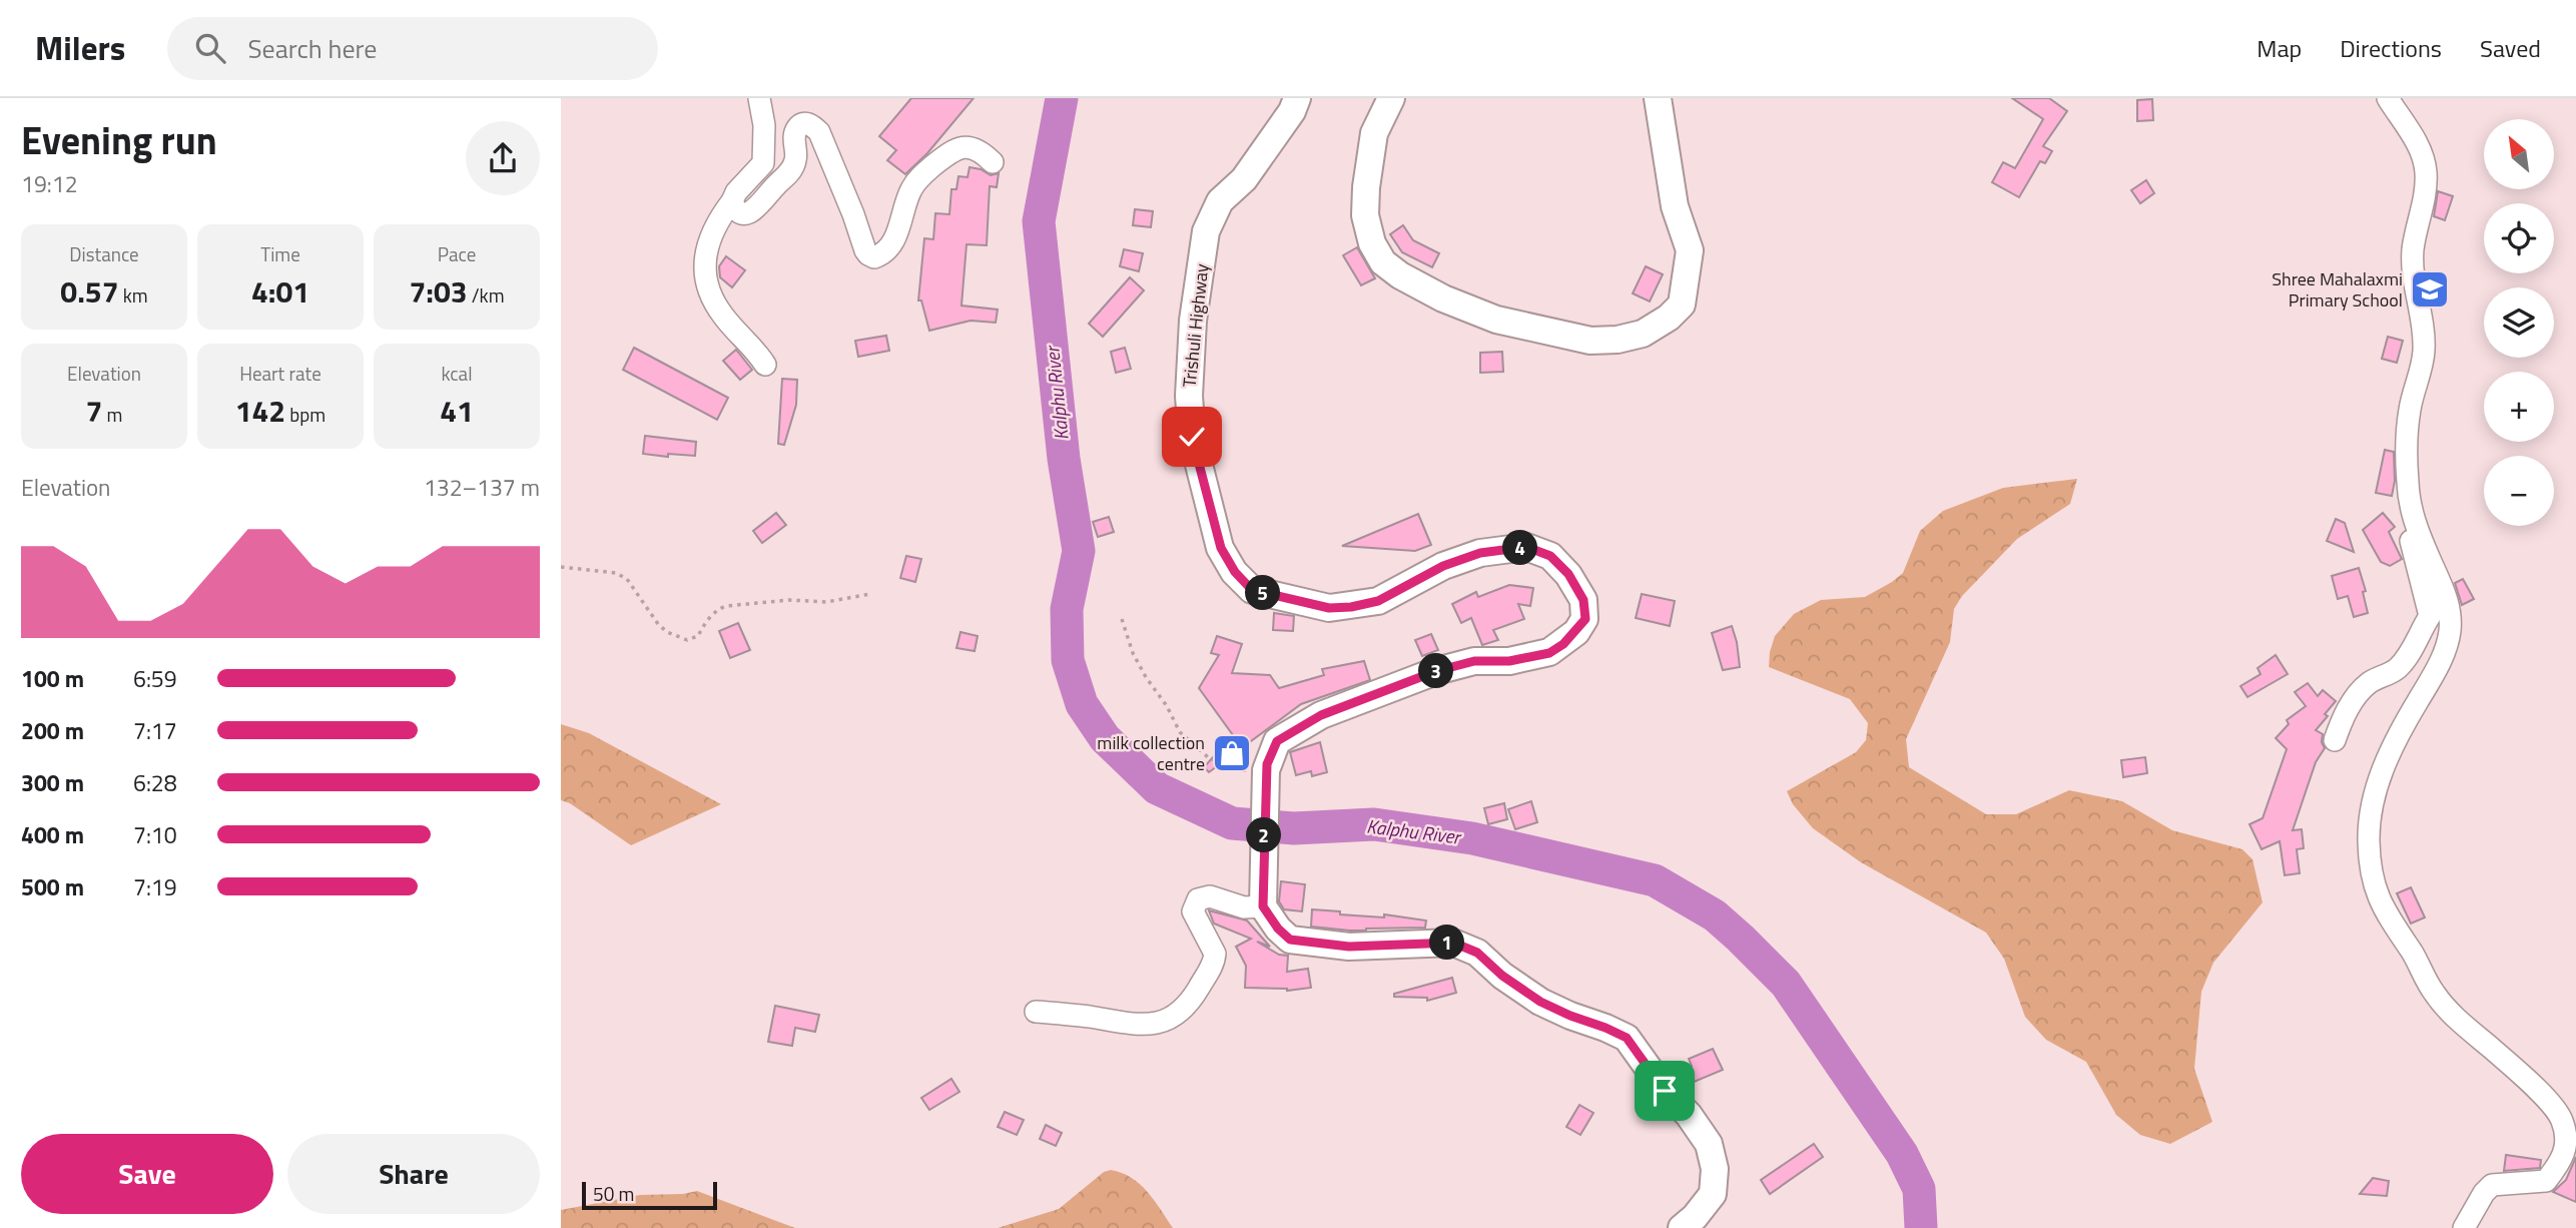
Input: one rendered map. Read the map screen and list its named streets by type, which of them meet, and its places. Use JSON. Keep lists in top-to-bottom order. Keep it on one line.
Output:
{"streets":{"street":["Trishuli Highway"]},"water":["Kalphu River"],"places":{"school or university":["Shree Mahalaxmi Primary School"],"shop":["milk collection centre"]},"scale_bar":"50 m","north":"top left","page":{"header":"Milers","search":"Search here","nav":["Map","Directions","Saved"],"heading":["Evening run","19:12"],"map_buttons":["+","−"],"stats":[["Distance","0.57 km"],["Time","4:01"],["Pace","7:03 /km"],["Elevation","7 m"],["Heart rate","142 bpm"],["kcal","41"]],"chart":["Elevation","132–137 m"],"pins":["4","5","3","2","1"],"list":[{"name":"100 m","note":"6:59"},{"name":"200 m","note":"7:17"},{"name":"300 m","note":"6:28"},{"name":"400 m","note":"7:10"},{"name":"500 m","note":"7:19"}],"buttons":["Save","Share"],"scale":"50 m"}}
